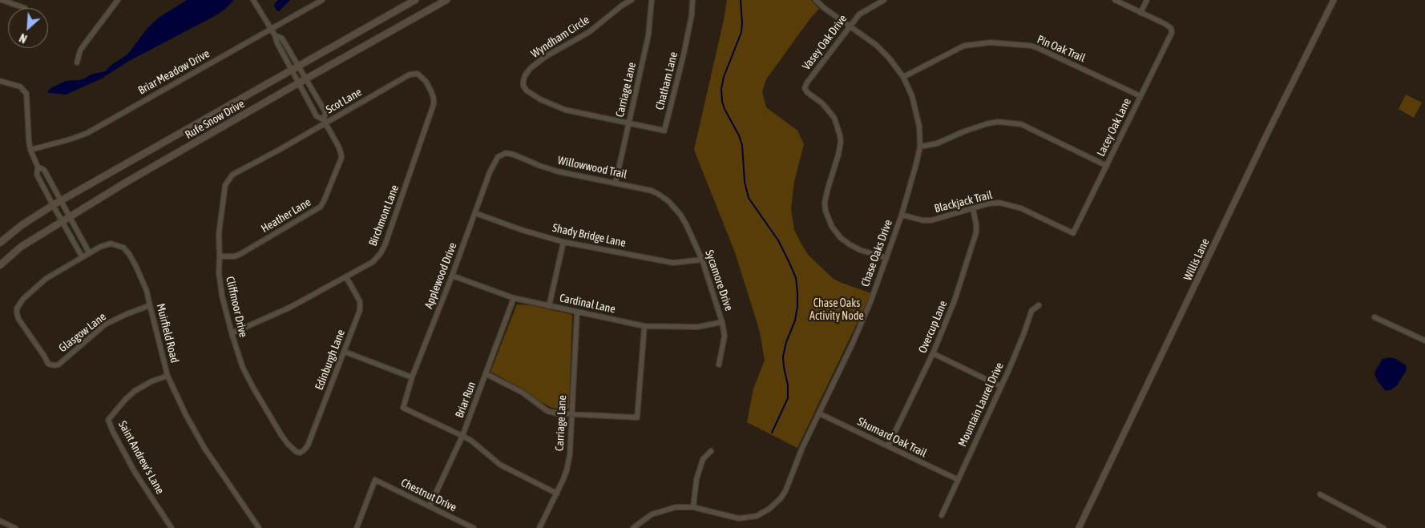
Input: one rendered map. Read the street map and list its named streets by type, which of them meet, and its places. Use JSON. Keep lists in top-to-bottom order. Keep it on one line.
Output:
{"streets":{"main road":["Rufe Snow Drive"],"street":["Wyndham Circle","Vasey Oak Drive","Pin Oak Trail","Briar Meadow Drive","Chatham Lane","Carriage Lane","Scot Lane","Lacey Oak Lane","Willowwood Trail","Blackjack Trail","Heather Lane","Birchmont Lane","Shady Bridge Lane","Chase Oaks Drive","Willis Lane","Applewood Drive","Sycamore Drive","Cardinal Lane","Cliffmoor Drive","Overcup Lane","Glasgow Lane","Muirfield Road","Edinburgh Lane","Briar Run","Mountain Laurel Drive","Shumard Oak Trail","Saint Andrew's Lane","Chestnut Drive"]},"crossings":[["Wyndham Circle","Chatham Lane"],["Wyndham Circle","Carriage Lane"],["Vasey Oak Drive","Chase Oaks Drive"],["Pin Oak Trail","Lacey Oak Lane"],["Pin Oak Trail","Chase Oaks Drive"],["Briar Meadow Drive","Heather Lane"],["Chatham Lane","Carriage Lane"],["Carriage Lane","Willowwood Trail"],["Carriage Lane","Cardinal Lane"],["Scot Lane","Heather Lane"],["Scot Lane","Birchmont Lane"],["Scot Lane","Cliffmoor Drive"],["Rufe Snow Drive","Heather Lane"],["Lacey Oak Lane","Blackjack Trail"],["Willowwood Trail","Applewood Drive"],["Willowwood Trail","Sycamore Drive"],["Blackjack Trail","Chase Oaks Drive"],["Blackjack Trail","Overcup Lane"],["Heather Lane","Cliffmoor Drive"],["Birchmont Lane","Cliffmoor Drive"],["Birchmont Lane","Edinburgh Lane"],["Shady Bridge Lane","Applewood Drive"],["Shady Bridge Lane","Sycamore Drive"],["Chase Oaks Drive","Shumard Oak Trail"],["Applewood Drive","Cardinal Lane"],["Applewood Drive","Briar Run"],["Sycamore Drive","Cardinal Lane"],["Cardinal Lane","Briar Run"],["Cliffmoor Drive","Edinburgh Lane"],["Overcup Lane","Shumard Oak Trail"],["Glasgow Lane","Muirfield Road"],["Muirfield Road","Saint Andrew's Lane"],["Briar Run","Chestnut Drive"],["Mountain Laurel Drive","Shumard Oak Trail"]],"parks":["Chase Oaks Activity Node"],"north":"bottom left"}
